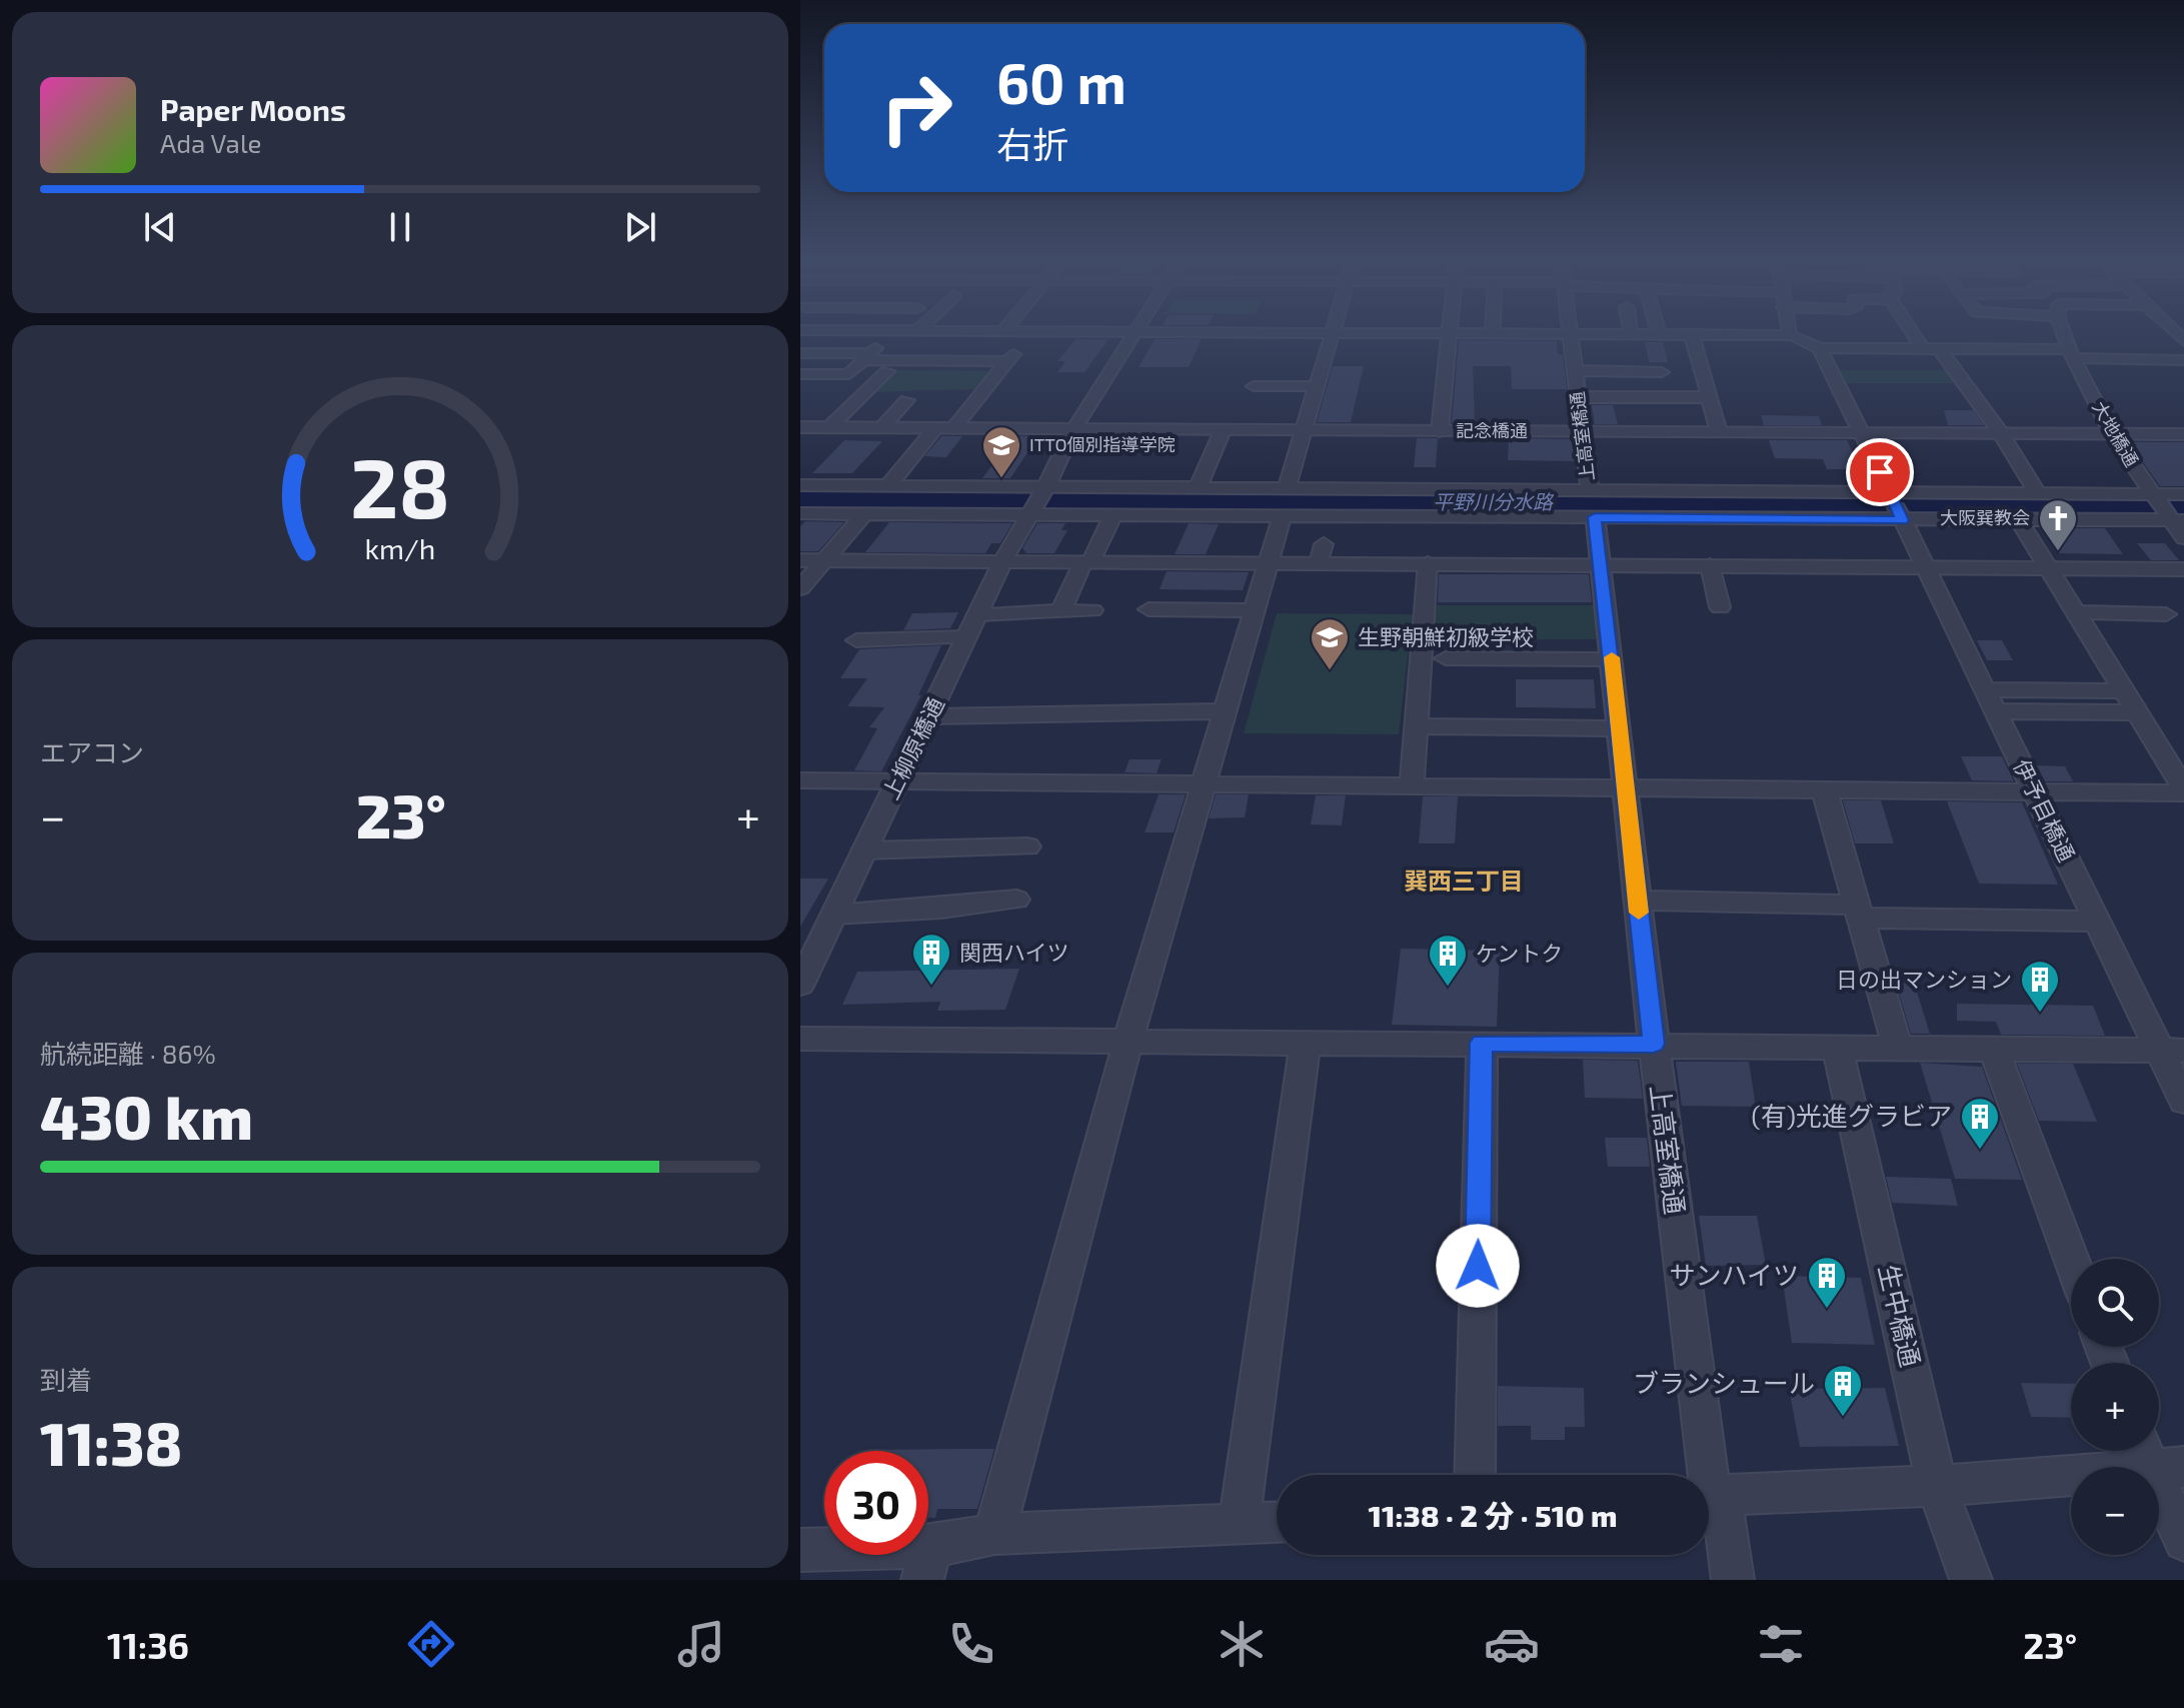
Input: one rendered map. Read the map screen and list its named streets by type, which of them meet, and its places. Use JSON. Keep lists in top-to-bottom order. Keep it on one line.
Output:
{"streets":{"street":["記念橋通","大地橋通","上高室橋通","上柳原橋通","伊予目橋通","生中橋通"]},"crossings":[["記念橋通","大地橋通"],["記念橋通","上高室橋通"]],"districts":["巽西三丁目"],"water":["平野川分水路"],"places":{"school or university":["ITTO個別指導学院","生野朝鮮初級学校"],"church":["大阪巽教会"],"building":["関西ハイツ","ケントク","日の出マンション","(有)光進グラビア","サンハイツ","ブランシュール"]},"page":{"turn":["60 m","右折"],"song":["Paper Moons","Ada Vale"],"tile":["エアコン",["航続距離 · 86%","430 km"],["到着","11:38"]],"heat":["−","23°","+"],"map_buttons":["+","−"],"limit":"30","trip":"11:38 · 2 分 · 510 m","tabs":["11:36","23°"],"gauge":["28","km/h"]}}
